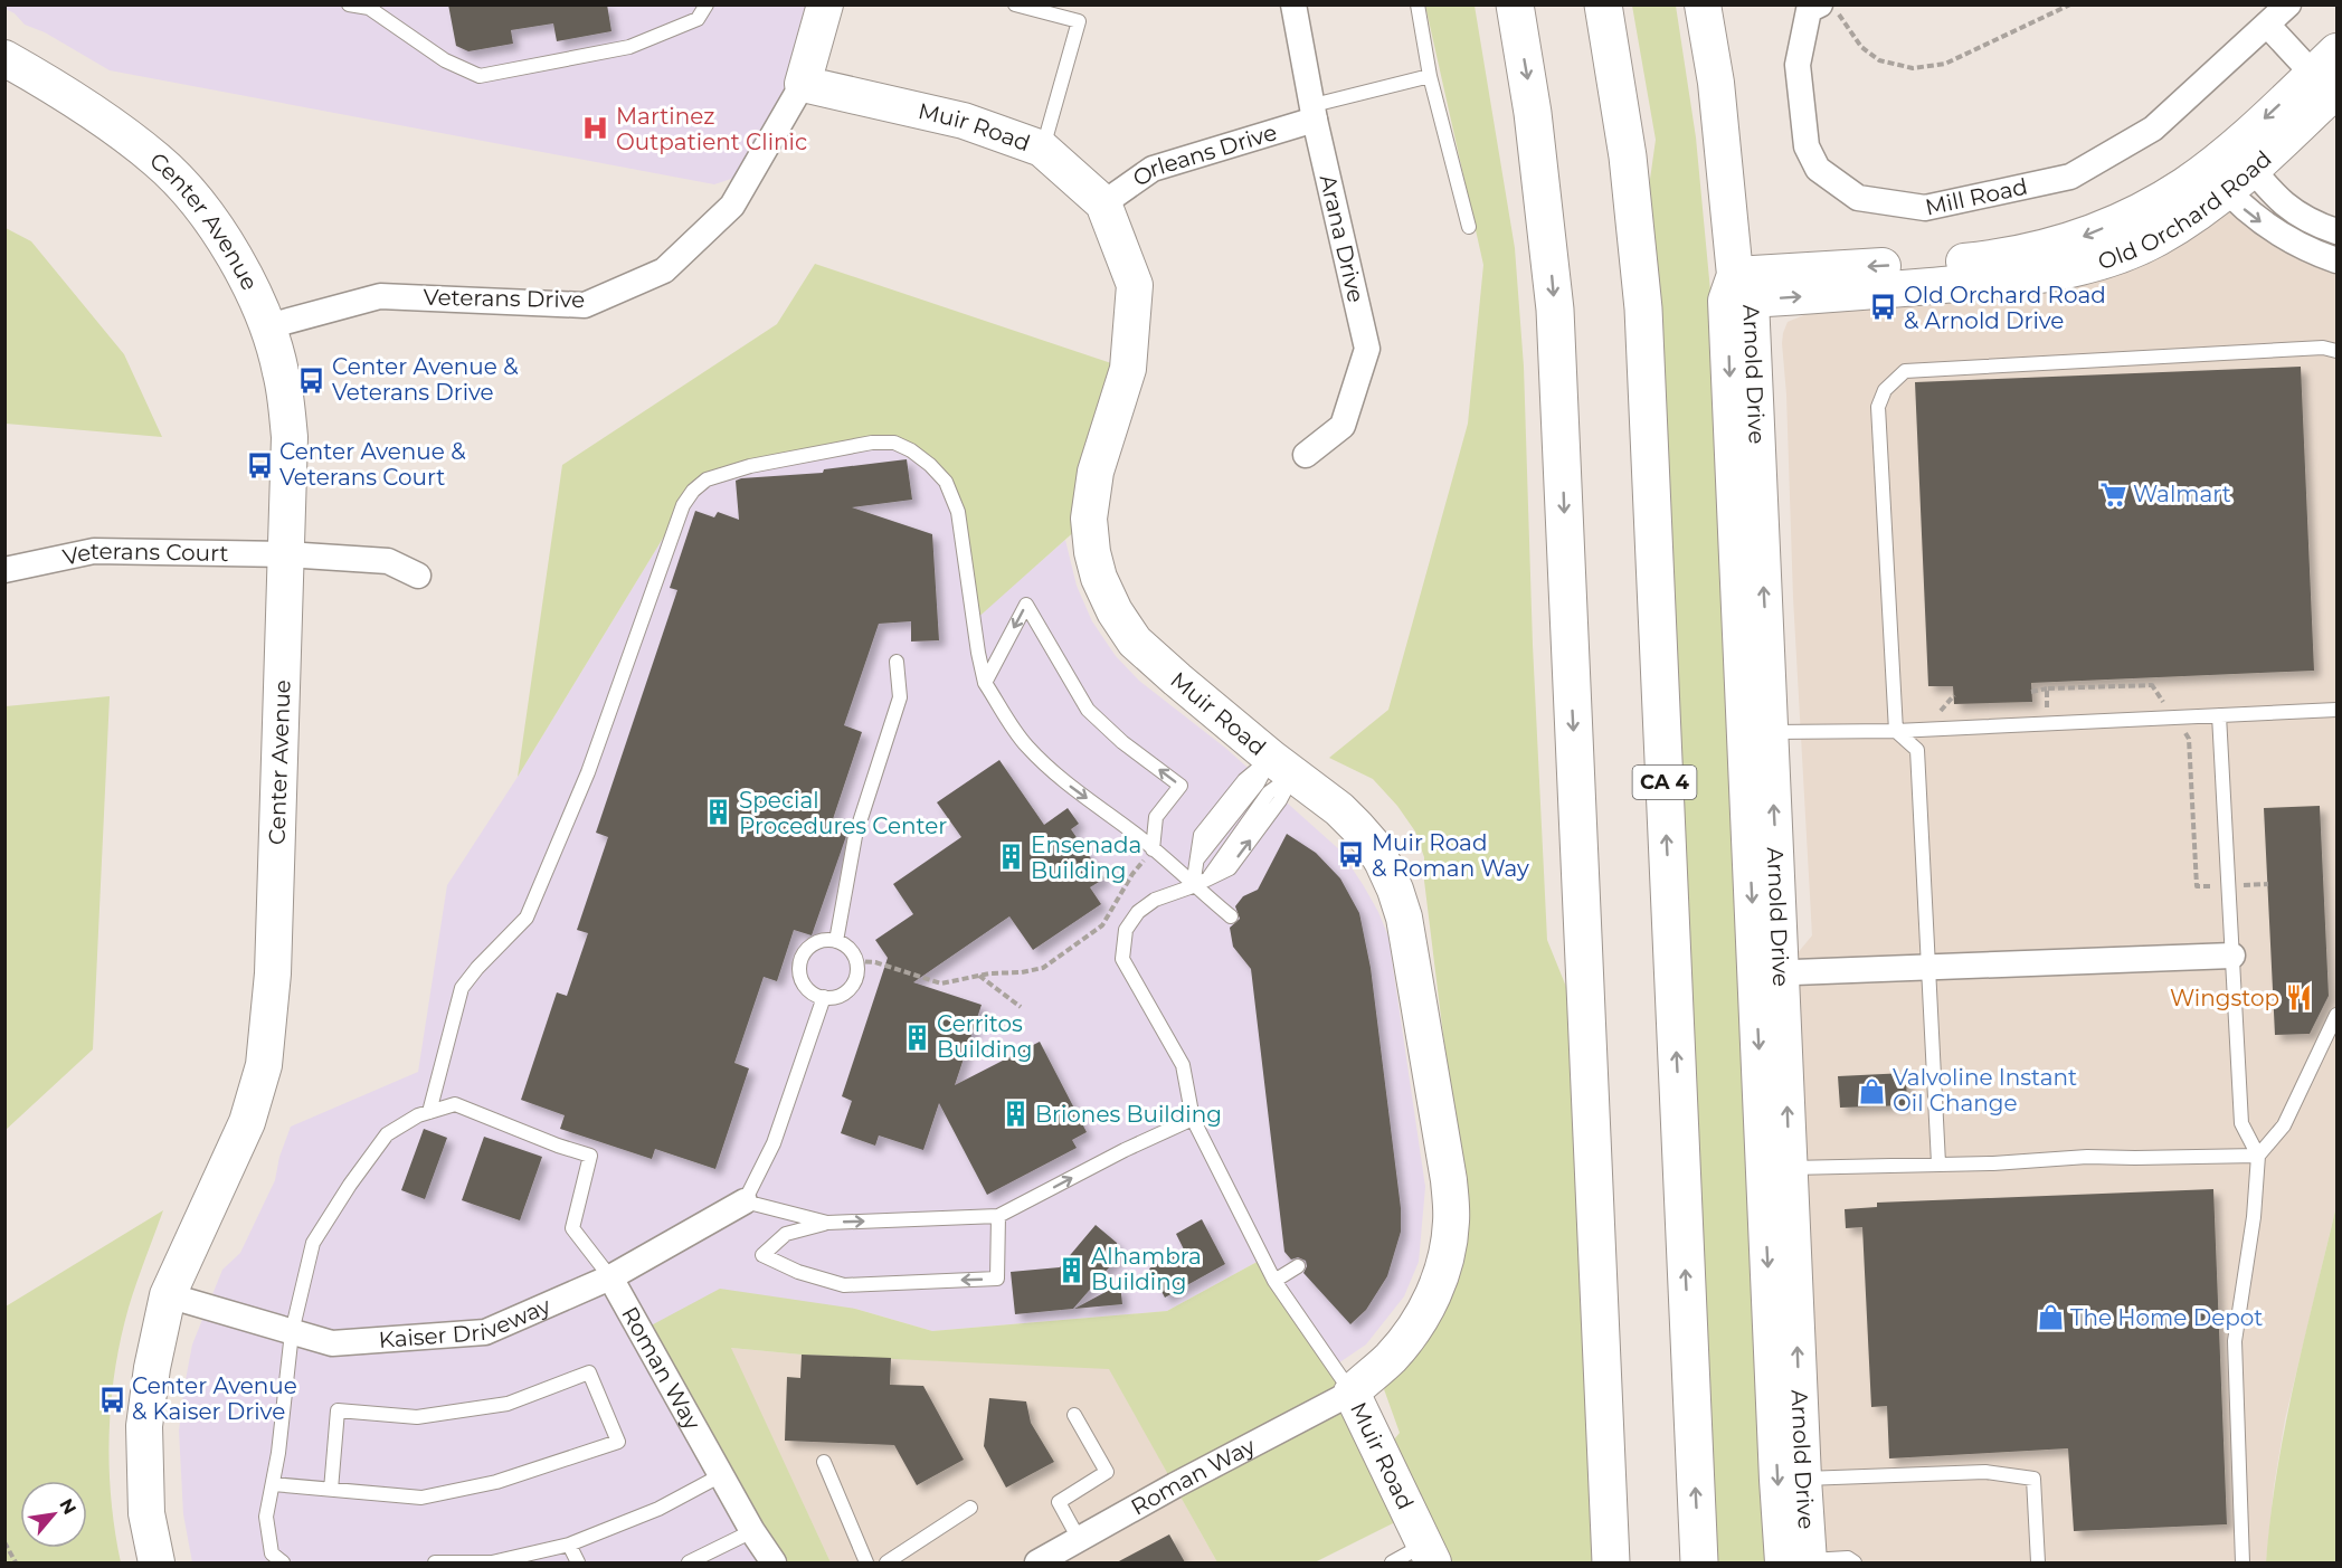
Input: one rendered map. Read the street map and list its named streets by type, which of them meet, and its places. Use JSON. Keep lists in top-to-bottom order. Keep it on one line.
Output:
{"streets":{"highway":["CA 4"],"street":["Muir Road","Orleans Drive","Mill Road","Old Orchard Road","Center Avenue","Arana Drive","Veterans Drive","Arnold Drive","Veterans Court","Kaiser Driveway","Roman Way"]},"crossings":[["Muir Road","Orleans Drive"],["Muir Road","Veterans Drive"],["Muir Road","Roman Way"],["Orleans Drive","Arana Drive"],["Old Orchard Road","Arnold Drive"],["Center Avenue","Veterans Drive"],["Center Avenue","Veterans Court"],["Center Avenue","Kaiser Driveway"],["Kaiser Driveway","Roman Way"]],"places":{"hospital":["Martinez Outpatient Clinic"],"bus stop":["Old Orchard Road & Arnold Drive","Center Avenue & Veterans Drive","Center Avenue & Veterans Court","Muir Road & Roman Way","Center Avenue & Kaiser Drive"],"supermarket":["Walmart"],"building":["Special Procedures Center","Ensenada Building","Cerritos Building","Briones Building","Alhambra Building"],"restaurant":["Wingstop"],"shop":["Valvoline Instant Oil Change","The Home Depot"]},"north":"top right"}
